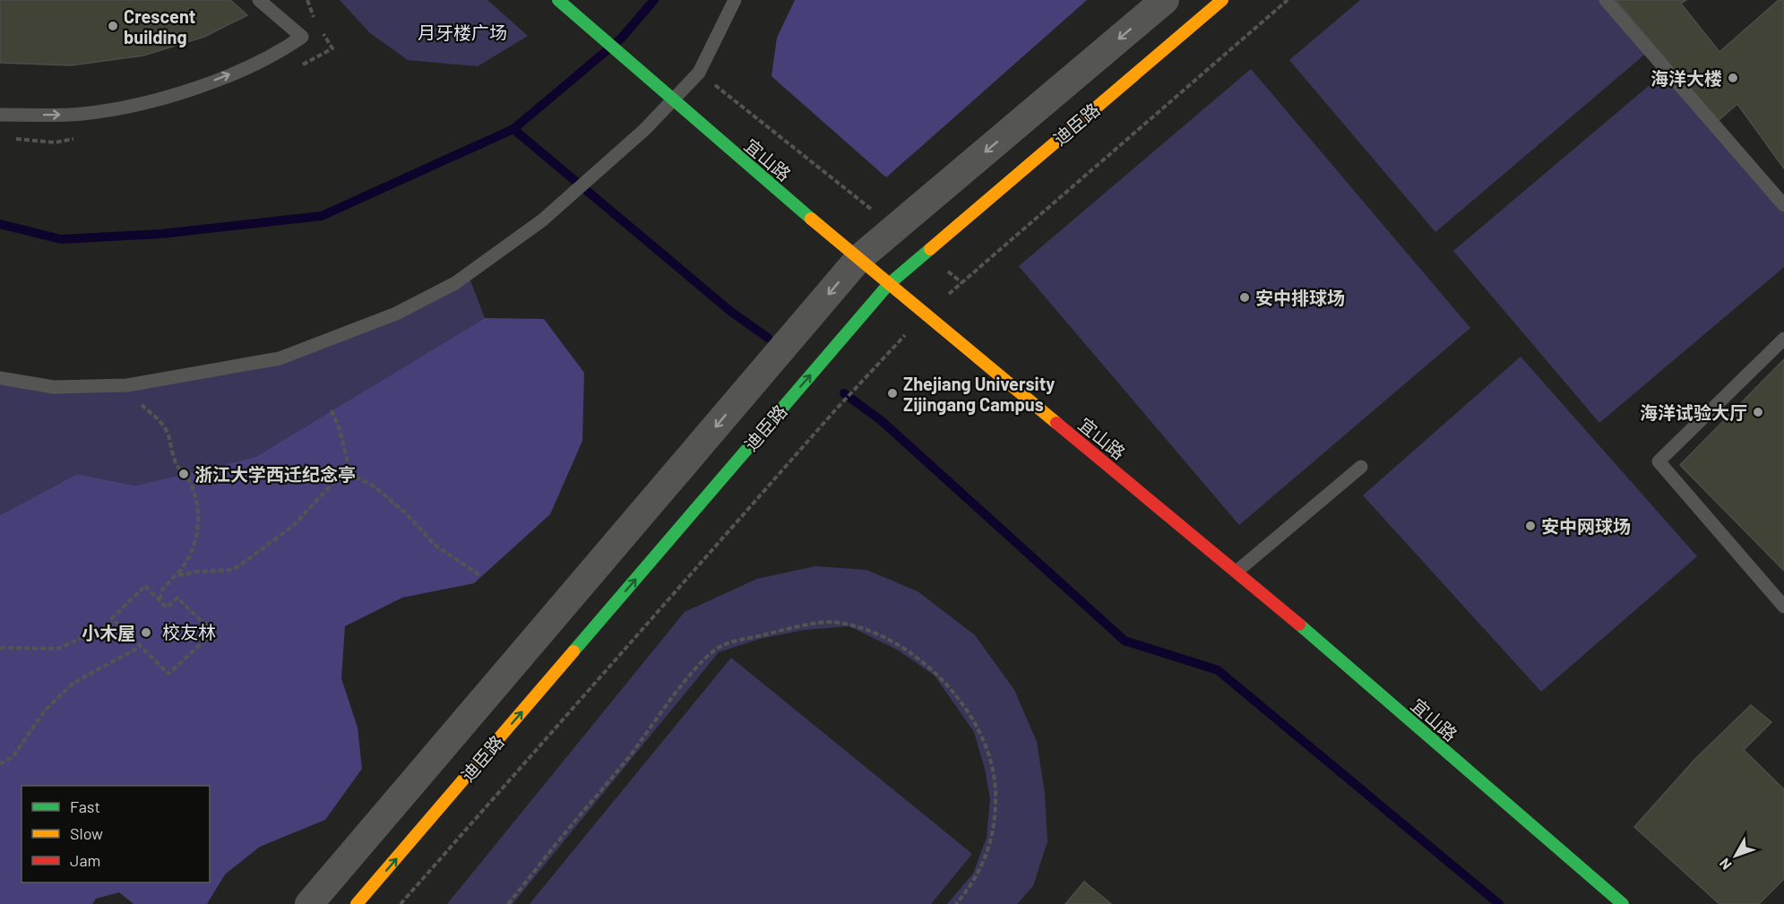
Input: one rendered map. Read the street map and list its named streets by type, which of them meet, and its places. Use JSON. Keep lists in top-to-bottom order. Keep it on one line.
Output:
{"streets":{"street":["迪臣路","宜山路"]},"crossings":[["迪臣路","宜山路"]],"parks":["月牙楼广场","校友林"],"places":["Crescent building","海洋大楼","安中排球场","Zhejiang University Zijingang Campus","海洋试验大厅","浙江大学西迁纪念亭","安中网球场","小木屋"],"legend":["Fast","Slow","Jam"],"north":"bottom left"}
